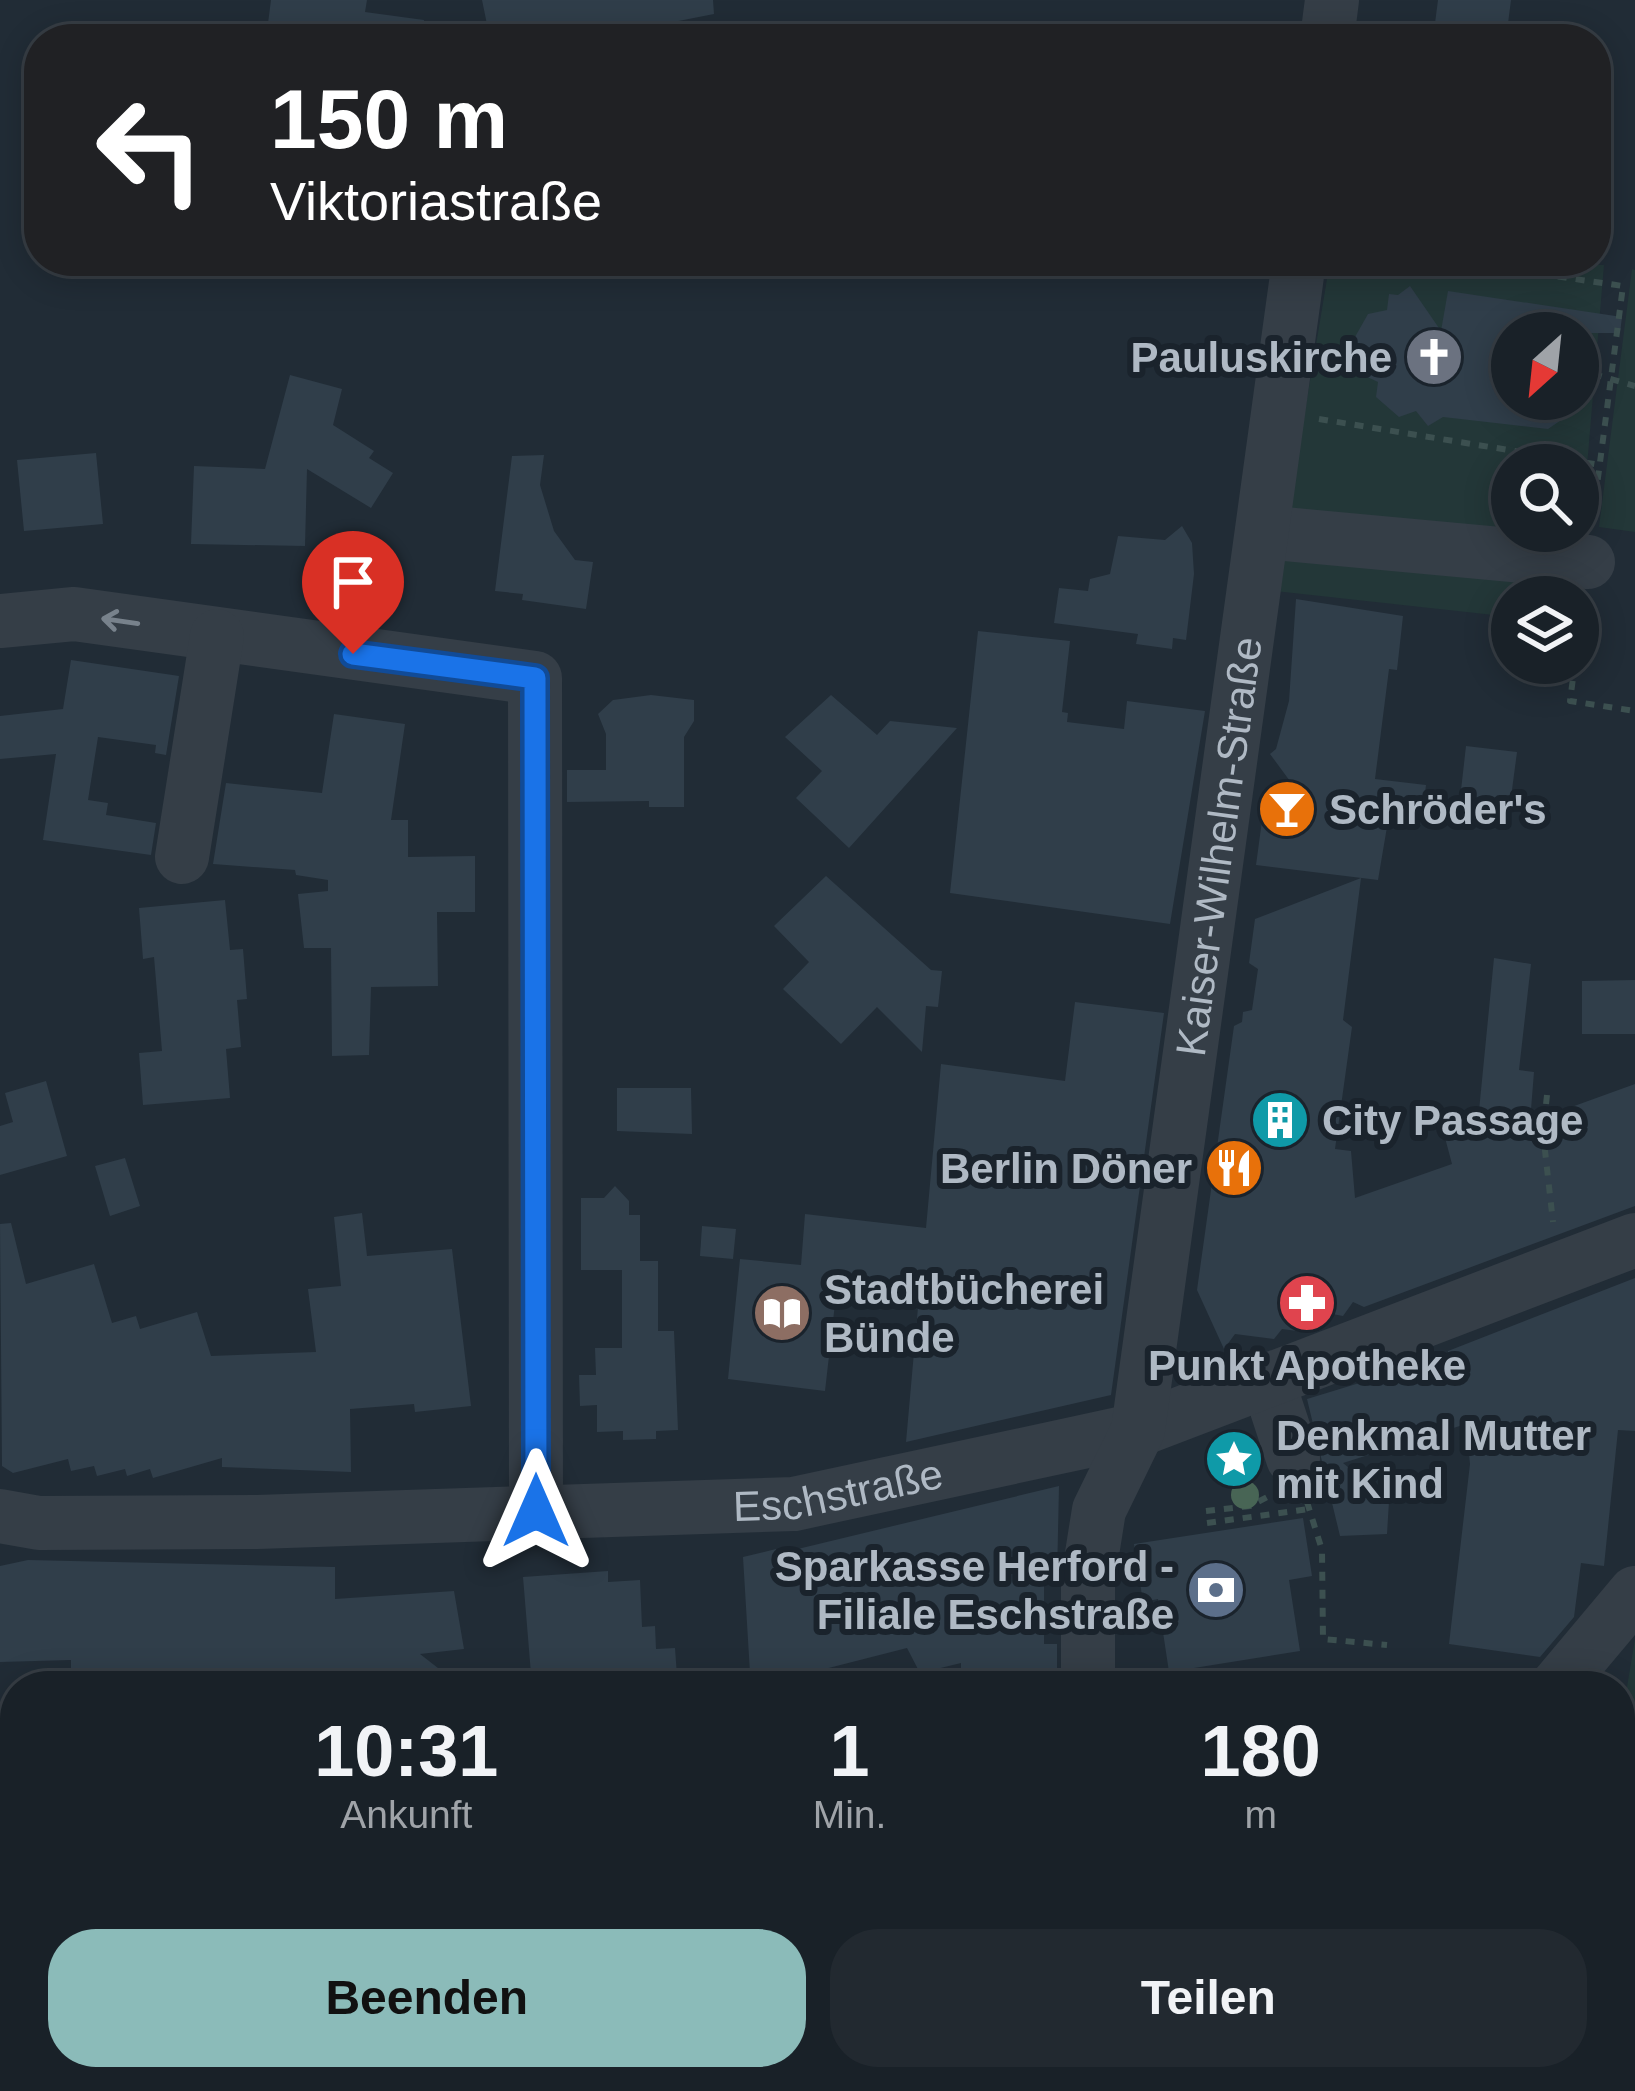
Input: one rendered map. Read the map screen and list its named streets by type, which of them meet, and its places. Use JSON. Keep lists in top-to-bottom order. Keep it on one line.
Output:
{"streets":{"street":["Kaiser-Wilhelm-Straße","Eschstraße"]},"crossings":[["Kaiser-Wilhelm-Straße","Eschstraße"]],"places":{"church":["Pauluskirche"],"bar":["Schröder's"],"building":["City Passage"],"restaurant":["Berlin Döner"],"pharmacy":["Punkt Apotheke"],"library":["Stadtbücherei Bünde"],"place":["Denkmal Mutter mit Kind"],"bank":["Sparkasse Herford - Filiale Eschstraße"]},"north":"bottom left","page":{"turn":["150 m","Viktoriastraße"],"eta":["10:31","Ankunft","1","Min.","180","m"],"buttons":["Beenden","Teilen"]}}
